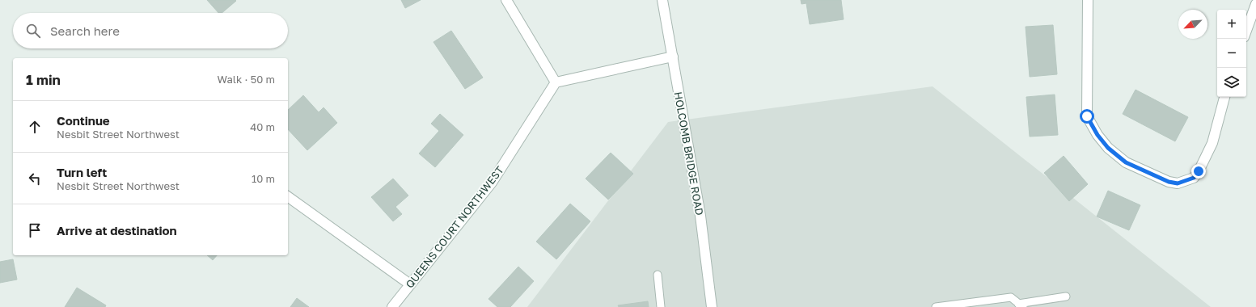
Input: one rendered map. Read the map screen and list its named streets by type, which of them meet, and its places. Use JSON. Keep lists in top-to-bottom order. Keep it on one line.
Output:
{"streets":{"street":["HOLCOMB BRIDGE ROAD","QUEENS COURT NORTHWEST"]},"north":"bottom left","page":{"map_buttons":["+","−"],"search":"Search here","heading":["1 min","Walk · 50 m"],"list":[["Continue","Nesbit Street Northwest","40 m"],["Turn left","Nesbit Street Northwest","10 m"],"Arrive at destination"]}}
